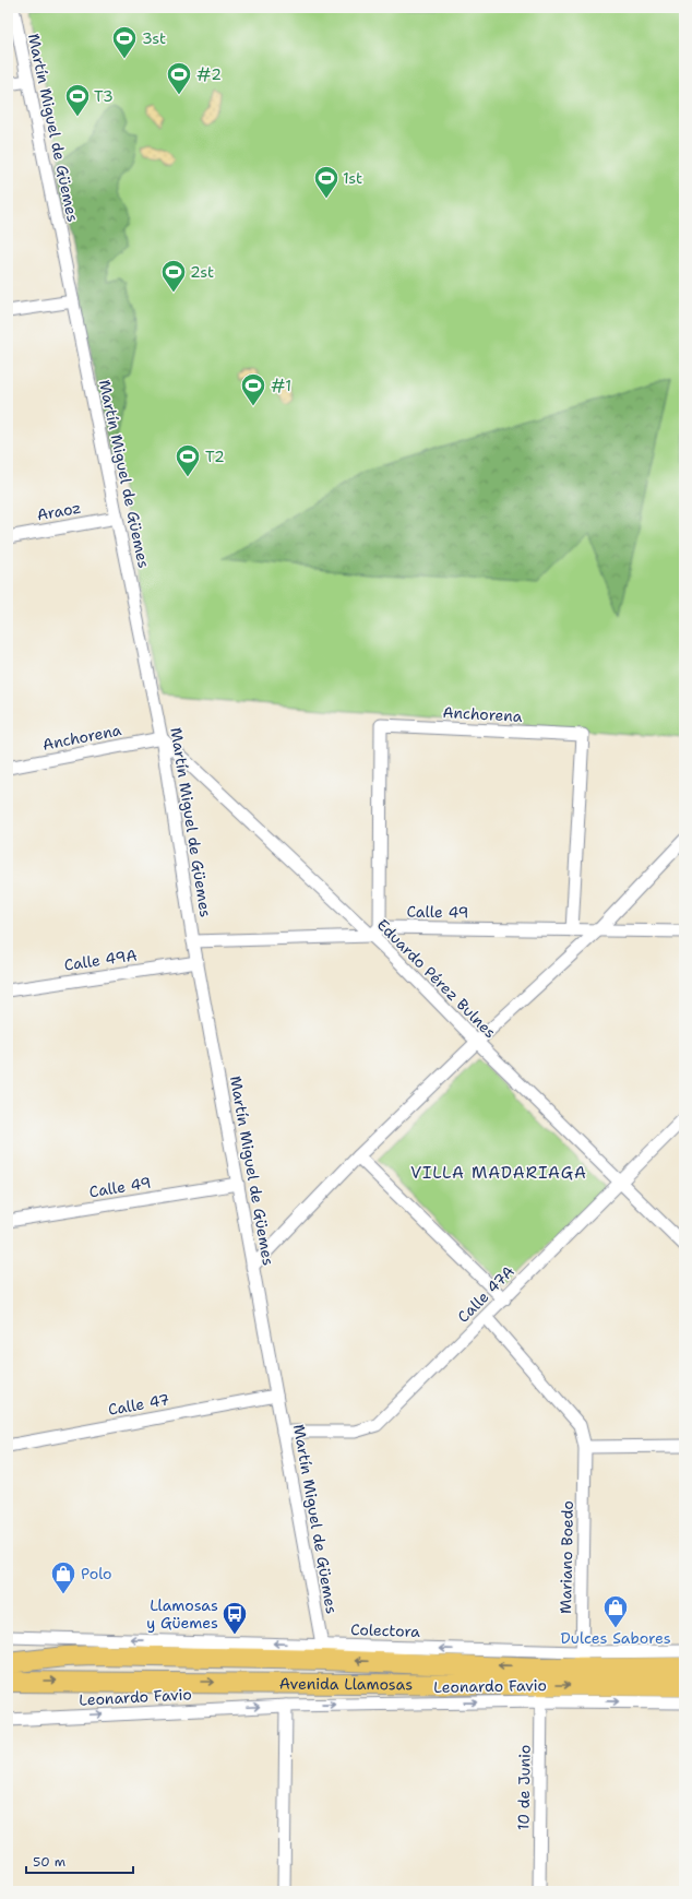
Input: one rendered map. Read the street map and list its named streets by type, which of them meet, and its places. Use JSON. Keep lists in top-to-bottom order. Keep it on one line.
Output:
{"streets":{"highway":["Avenida Llamosas"],"street":["Martín Miguel de Güemes","Araoz","Anchorena","Calle 49","Calle 49A","Eduardo Pérez Bulnes","Calle 47A","Calle 47","Mariano Boedo","Colectora","Leonardo Favio","10 de Junio"]},"crossings":[["Martín Miguel de Güemes","Araoz"],["Martín Miguel de Güemes","Anchorena"],["Martín Miguel de Güemes","Calle 49"],["Martín Miguel de Güemes","Calle 49A"],["Martín Miguel de Güemes","Eduardo Pérez Bulnes"],["Martín Miguel de Güemes","Calle 47A"],["Martín Miguel de Güemes","Calle 47"],["Martín Miguel de Güemes","Colectora"],["Anchorena","Calle 49"],["Anchorena","Eduardo Pérez Bulnes"],["Calle 49","Eduardo Pérez Bulnes"],["Eduardo Pérez Bulnes","Calle 47A"],["Calle 47A","Mariano Boedo"],["Mariano Boedo","Colectora"],["Mariano Boedo","Avenida Llamosas"],["Colectora","Avenida Llamosas"],["Avenida Llamosas","Leonardo Favio"],["Avenida Llamosas","10 de Junio"],["Leonardo Favio","10 de Junio"]],"one_way":["Colectora","Leonardo Favio"],"districts":["VILLA MADARIAGA"],"places":{"sports":["3st","#2","T3","1st","2st","#1","T2"],"shop":["Polo","Dulces Sabores"],"bus stop":["Llamosas y Güemes"]},"scale_bar":"50 m"}
